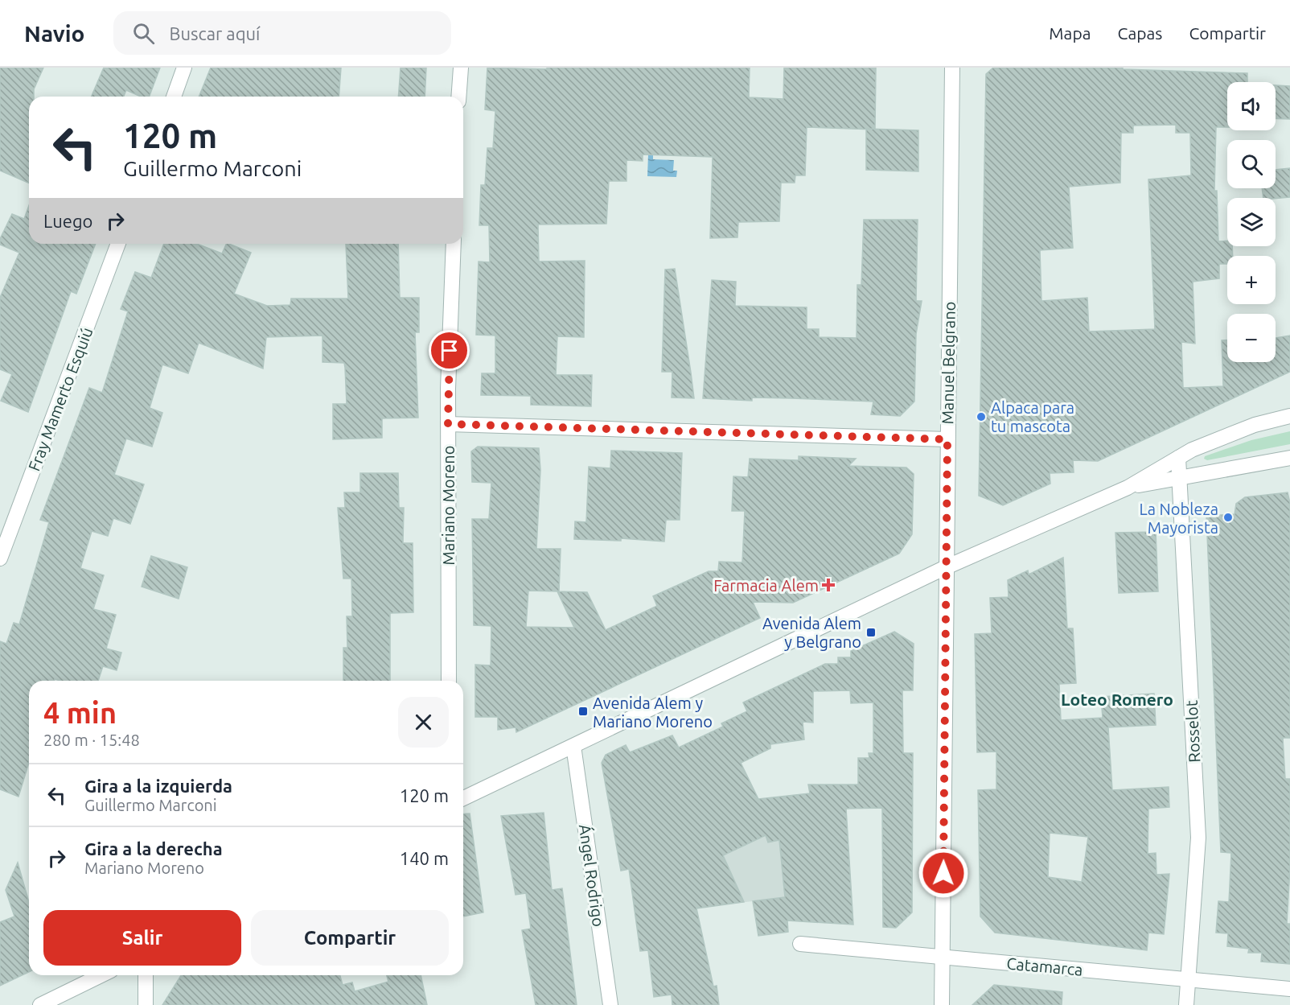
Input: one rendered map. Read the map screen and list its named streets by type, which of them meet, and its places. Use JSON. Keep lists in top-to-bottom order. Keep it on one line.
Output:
{"streets":{"street":["Manuel Belgrano","Fray Mamerto Esquiú","Mariano Moreno","Rosselot","Ángel Rodrigo","Catamarca"]},"crossings":[["Manuel Belgrano","Catamarca"],["Rosselot","Catamarca"]],"districts":["Loteo Romero"],"places":{"other":["Alpaca para tu mascota","La Nobleza Mayorista"],"health":["Farmacia Alem"],"transit":["Avenida Alem y Belgrano","Avenida Alem y Mariano Moreno"]},"page":{"header":"Navio","search":"Buscar aquí","nav":["Mapa","Capas","Compartir"],"map_buttons":["+","−"],"turn":["120 m","Guillermo Marconi"],"then":"Luego","heading":["4 min","280 m · 15:48"],"list":[{"name":"Gira a la izquierda","note":"Guillermo Marconi","value":"120 m"},{"name":"Gira a la derecha","note":"Mariano Moreno","value":"140 m"}],"buttons":["Salir","Compartir"]}}
